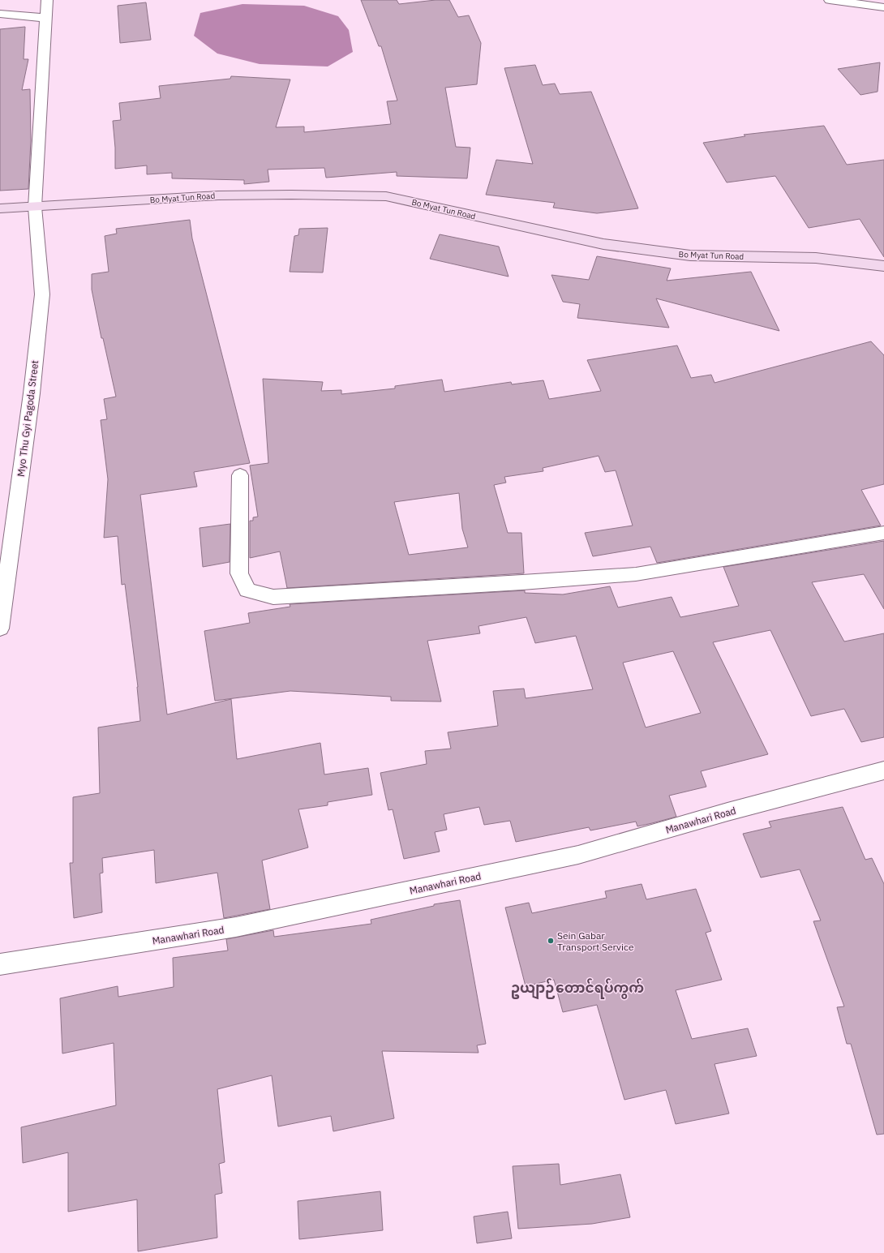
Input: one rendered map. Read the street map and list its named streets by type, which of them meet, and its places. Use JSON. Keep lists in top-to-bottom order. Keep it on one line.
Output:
{"streets":{"main road":["Bo Myat Tun Road"],"street":["Myo Thu Gyi Pagoda Street","Manawhari Road"]},"crossings":[["Bo Myat Tun Road","Myo Thu Gyi Pagoda Street"]],"districts":["ဥယျာဉ်တောင်ရပ်ကွက်"],"places":["Sein Gabar Transport Service"]}
